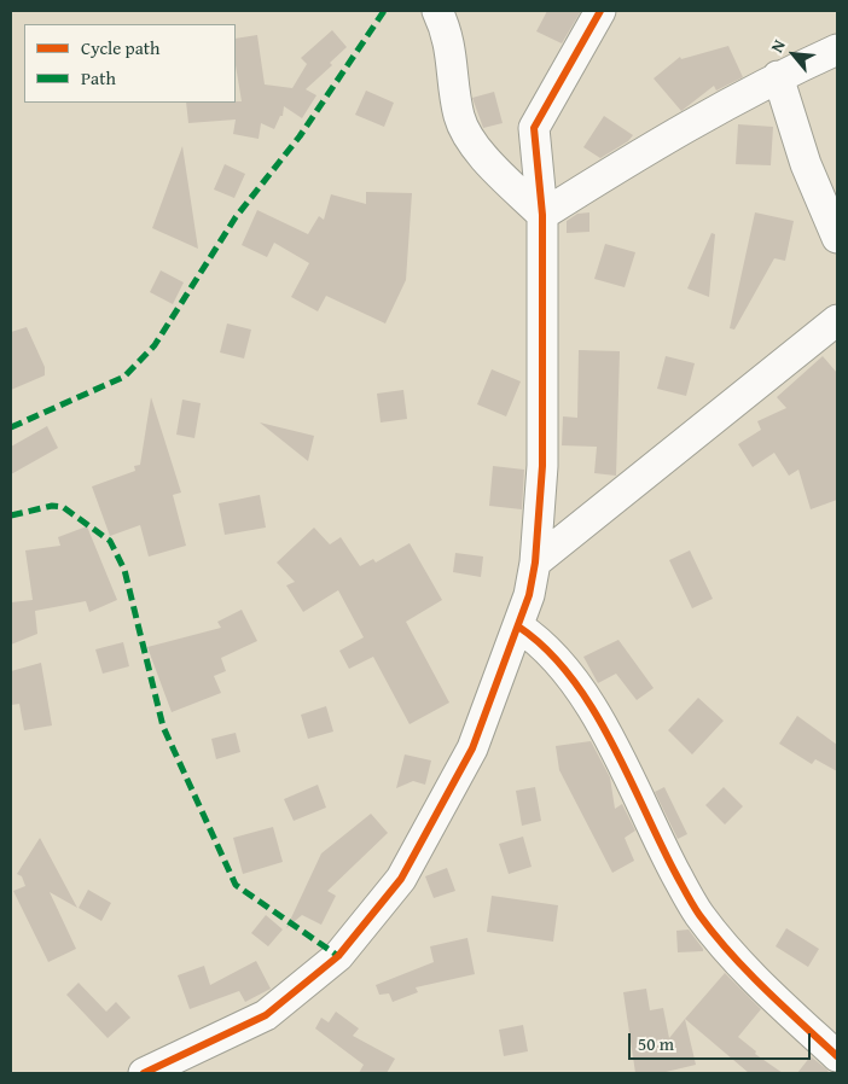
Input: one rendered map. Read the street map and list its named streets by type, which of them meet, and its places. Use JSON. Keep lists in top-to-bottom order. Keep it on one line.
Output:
{"legend":["Cycle path","Path"],"scale_bar":"50 m","north":"top left"}
